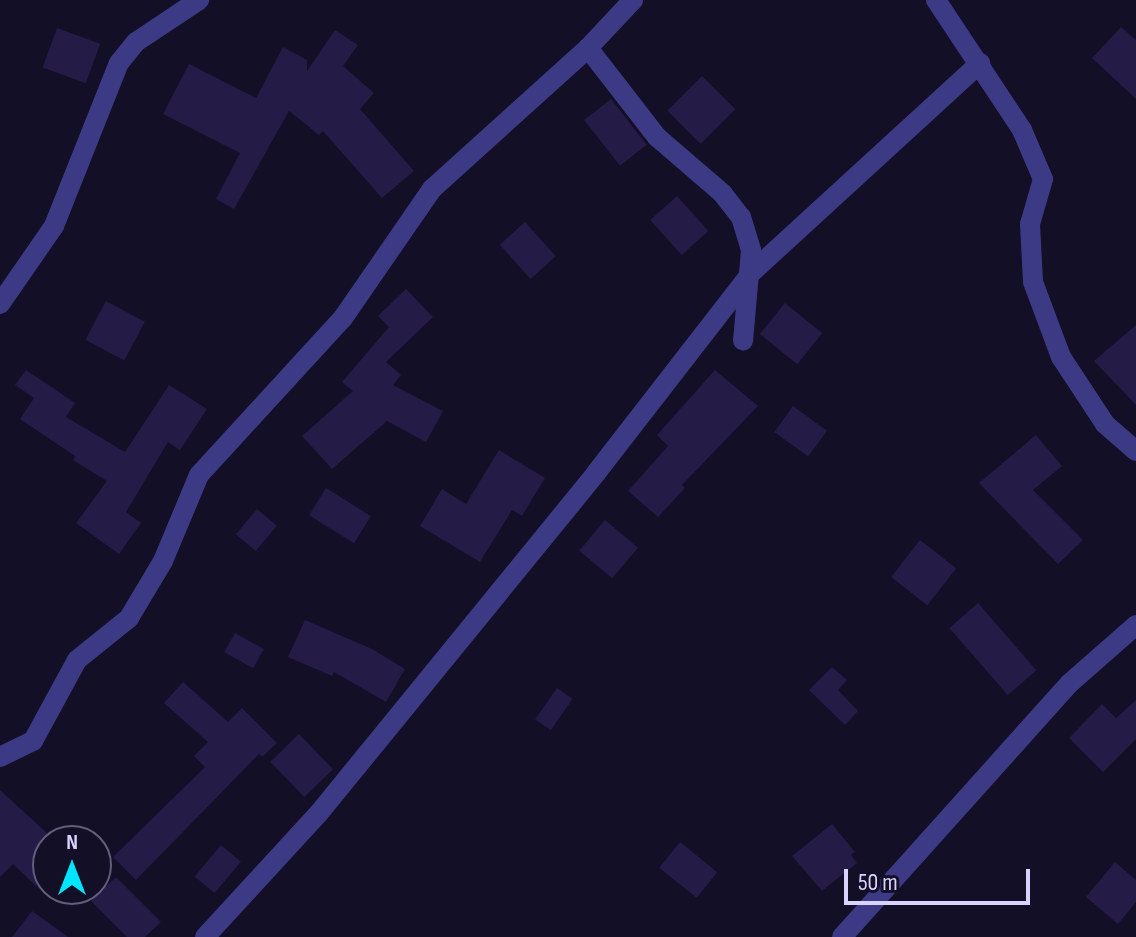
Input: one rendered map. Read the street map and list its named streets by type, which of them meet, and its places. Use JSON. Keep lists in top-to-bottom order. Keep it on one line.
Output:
{"scale_bar":"50 m","north":"top"}
